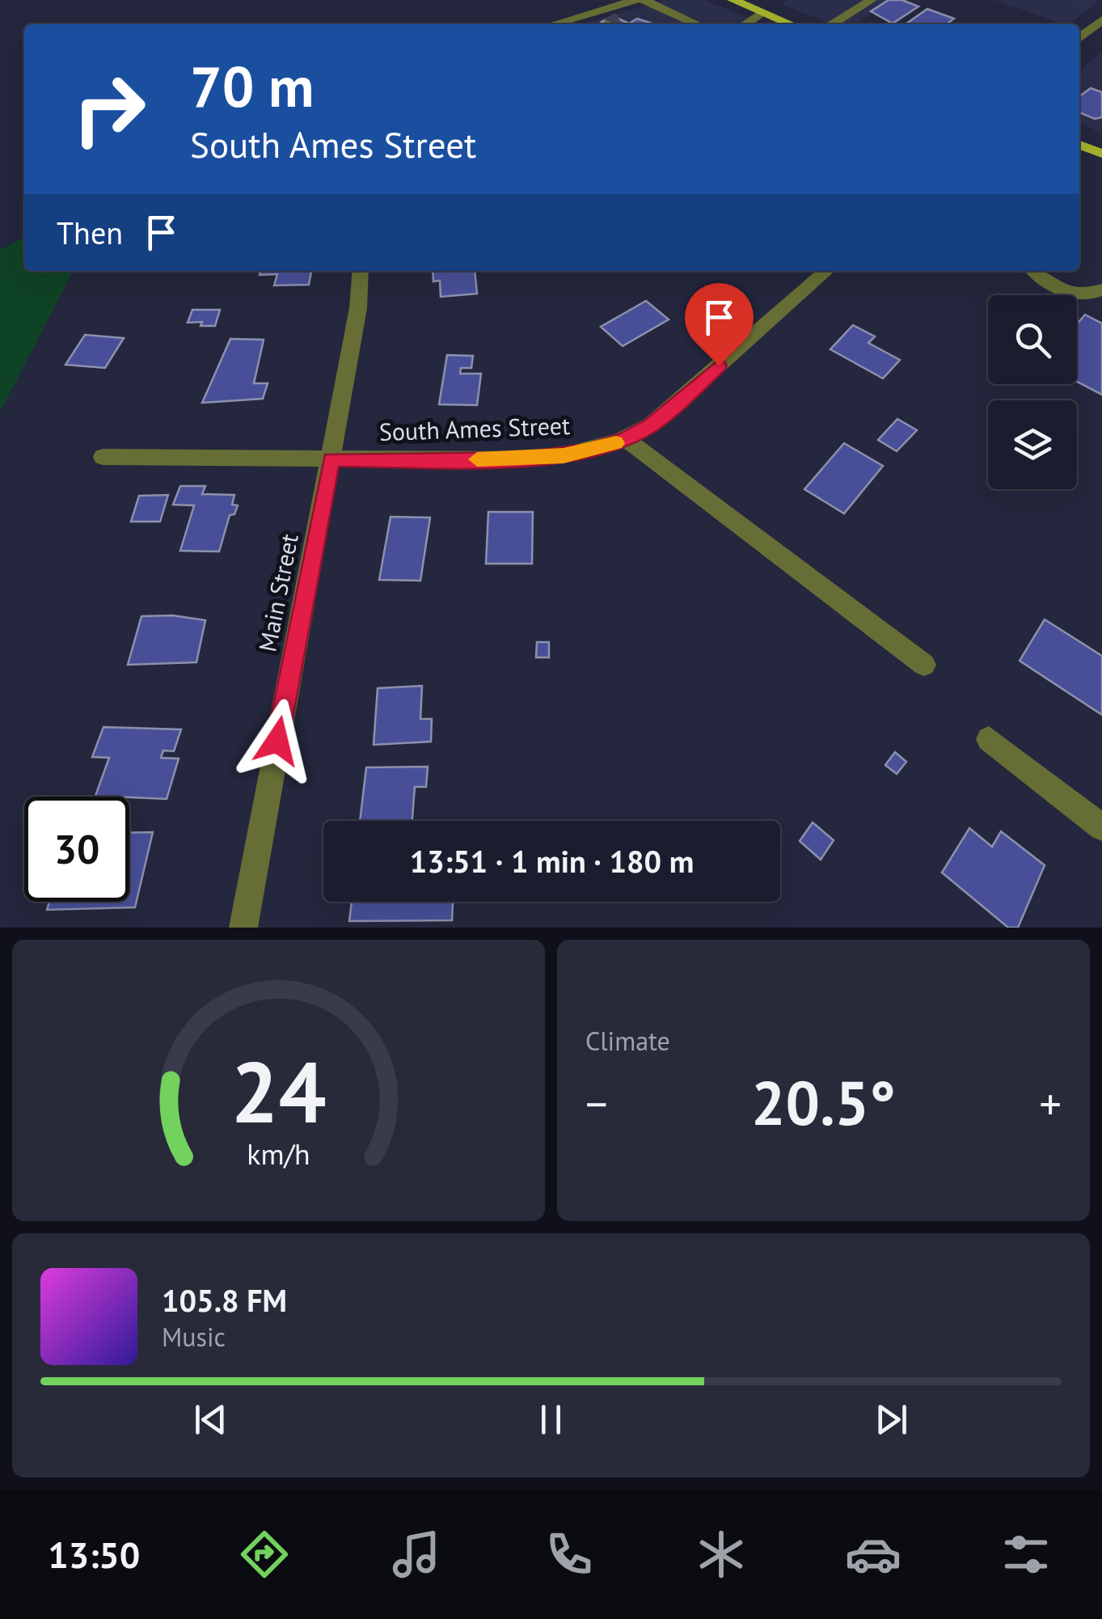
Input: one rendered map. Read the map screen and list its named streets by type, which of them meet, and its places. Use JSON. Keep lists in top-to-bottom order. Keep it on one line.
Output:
{"streets":{"street":["South Ames Street","Main Street"]},"crossings":[["South Ames Street","Main Street"]],"page":{"turn":["70 m","South Ames Street"],"then":"Then","limit":"30","trip":"13:51 · 1 min · 180 m","tile":"Climate","heat":["−","20.5°","+"],"song":["105.8 FM","Music"],"tabs":"13:50","gauge":["24","km/h"]}}
